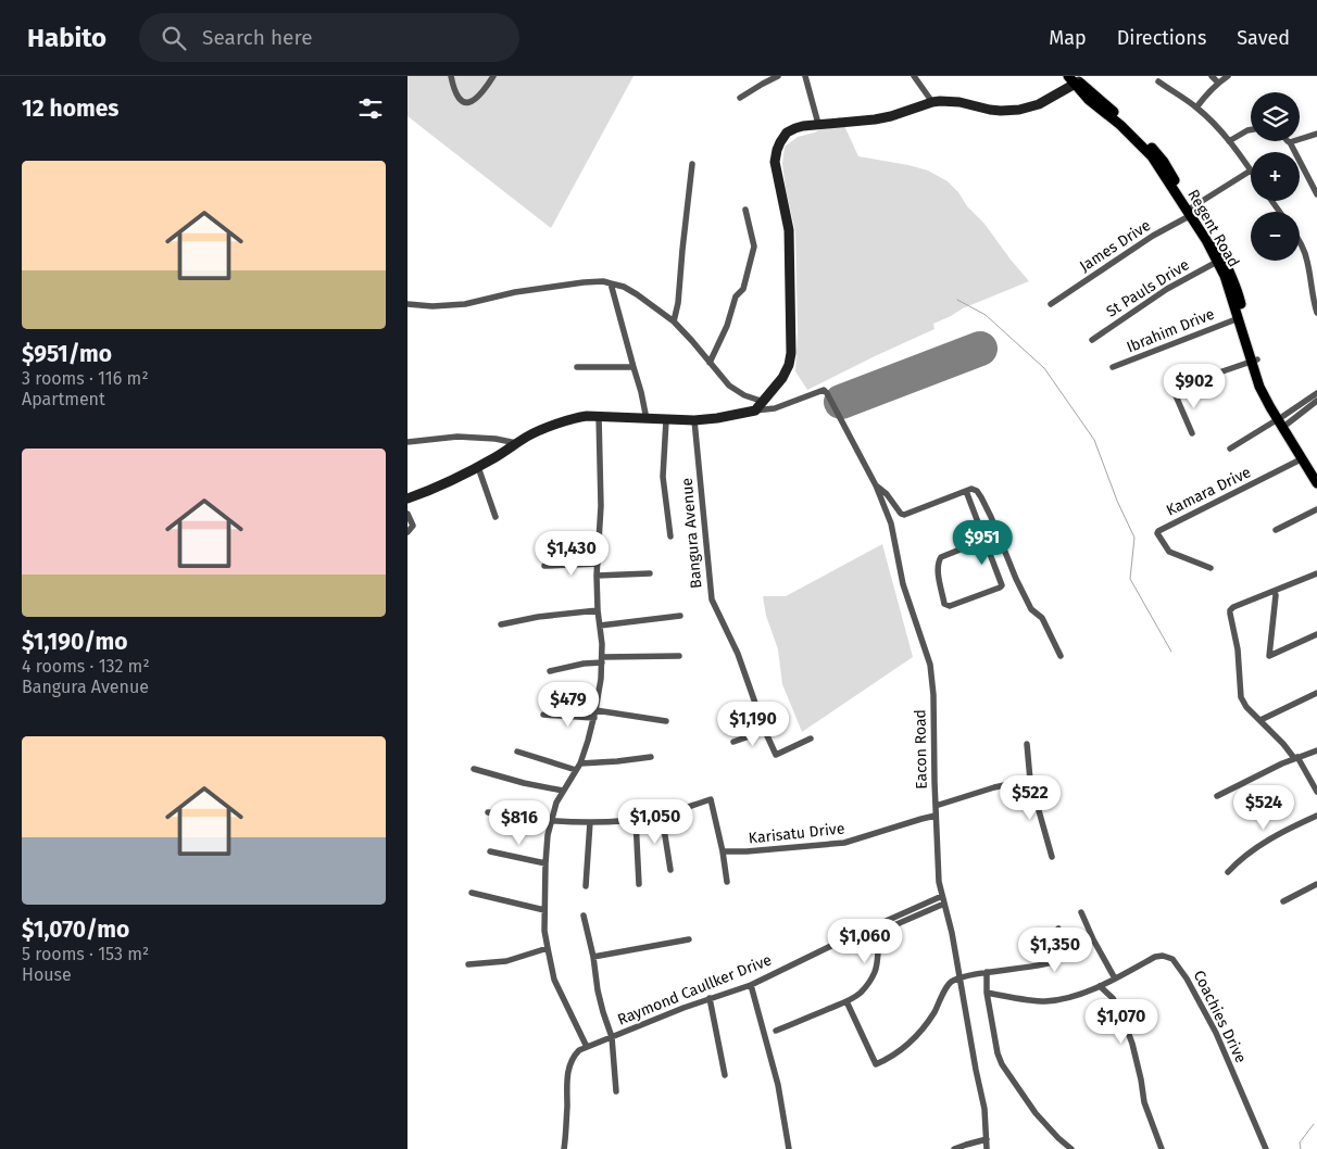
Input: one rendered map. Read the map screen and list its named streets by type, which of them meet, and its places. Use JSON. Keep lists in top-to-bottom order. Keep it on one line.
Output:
{"streets":{"main road":["Regent Road"],"street":["James Drive","St Pauls Drive","Ibrahim Drive","Kamara Drive","Bangura Avenue","Eacon Road","Karisatu Drive","Raymond Caullker Drive","Coachies Drive"]},"crossings":[["Regent Road","James Drive"],["Regent Road","St Pauls Drive"],["Regent Road","Ibrahim Drive"],["Regent Road","Kamara Drive"],["Eacon Road","Karisatu Drive"],["Eacon Road","Raymond Caullker Drive"]],"page":{"header":"Habito","search":"Search here","nav":["Map","Directions","Saved"],"heading":"12 homes","map_buttons":["+","−"],"list":[{"name":"$951/mo","note":"3 rooms · 116 m² · Apartment"},{"name":"$1,190/mo","note":"4 rooms · 132 m² · Bangura Avenue"},{"name":"$1,070/mo","note":"5 rooms · 153 m² · House"}],"price":["$902","$951","$1,430","$479","$1,190","$522","$524","$1,050","$816","$1,060","$1,350","$1,070"]}}
